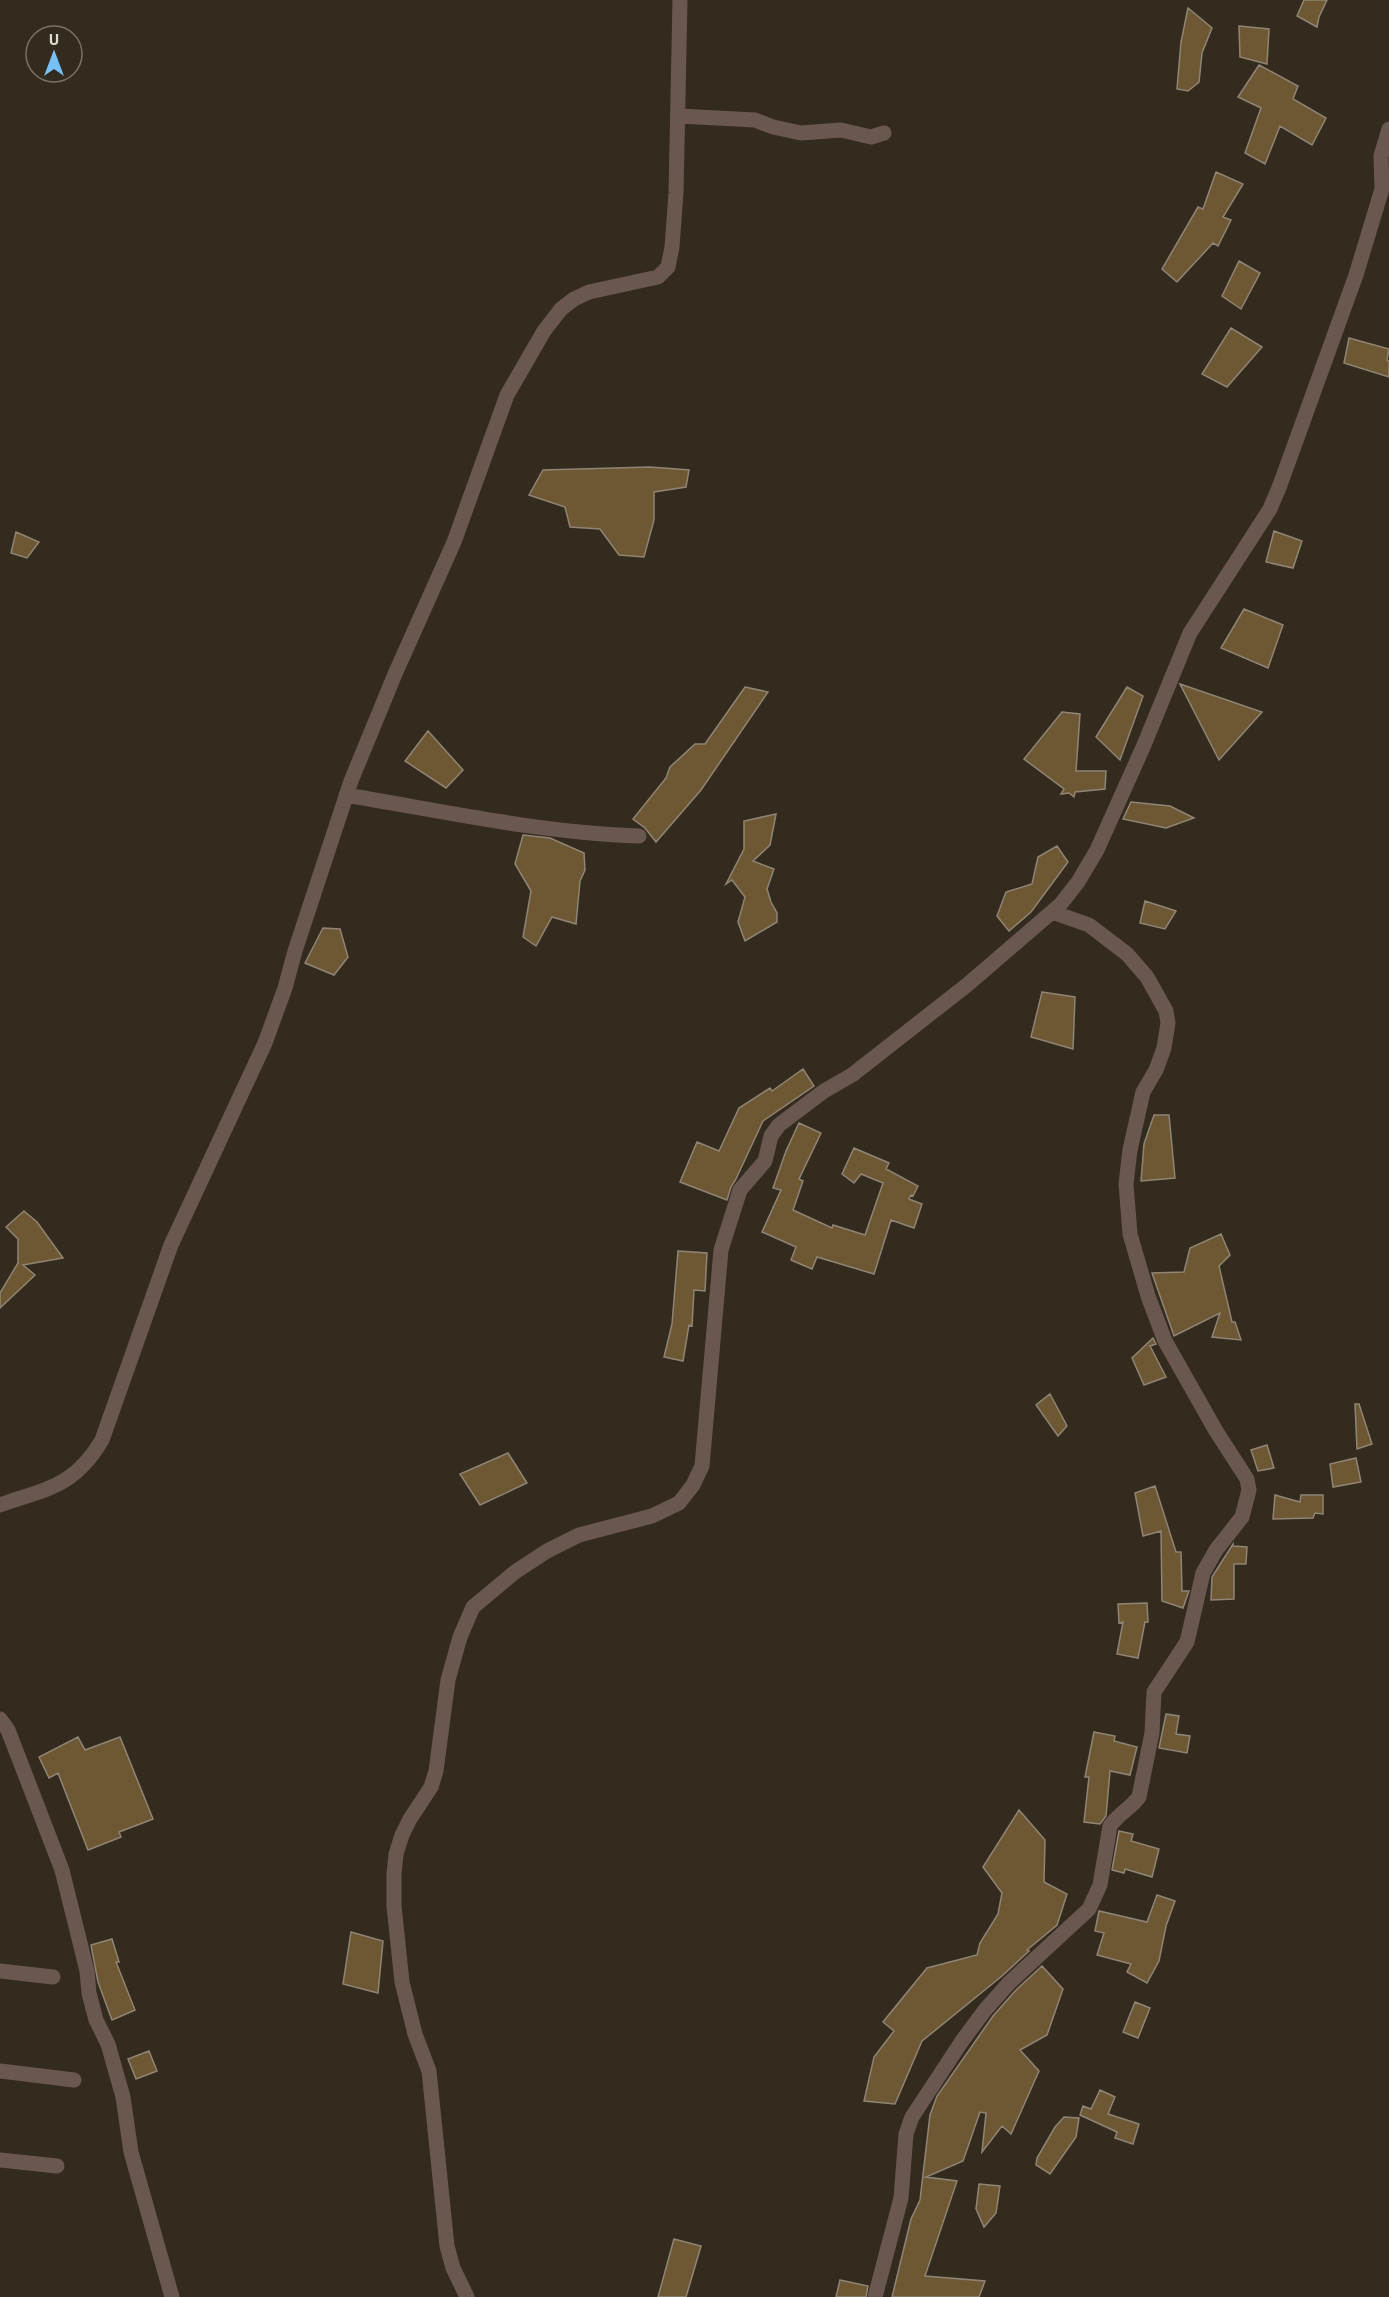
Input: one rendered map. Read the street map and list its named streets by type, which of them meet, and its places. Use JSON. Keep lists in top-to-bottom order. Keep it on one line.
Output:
{"north":"top"}
